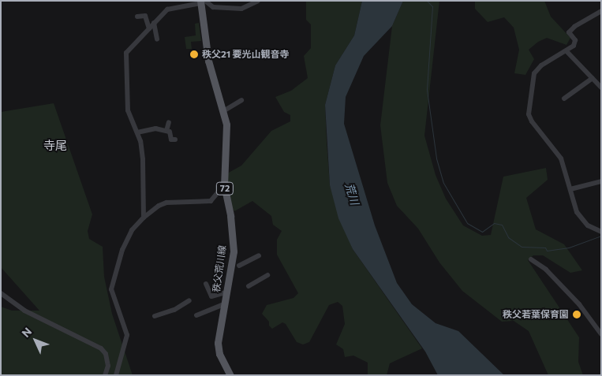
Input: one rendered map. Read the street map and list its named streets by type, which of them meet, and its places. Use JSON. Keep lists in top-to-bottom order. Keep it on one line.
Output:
{"streets":{"main road":["72","秩父荒川線"]},"districts":["寺尾"],"water":["荒川"],"places":["秩父21 要光山観音寺","秩父若葉保育園"],"north":"top left"}
